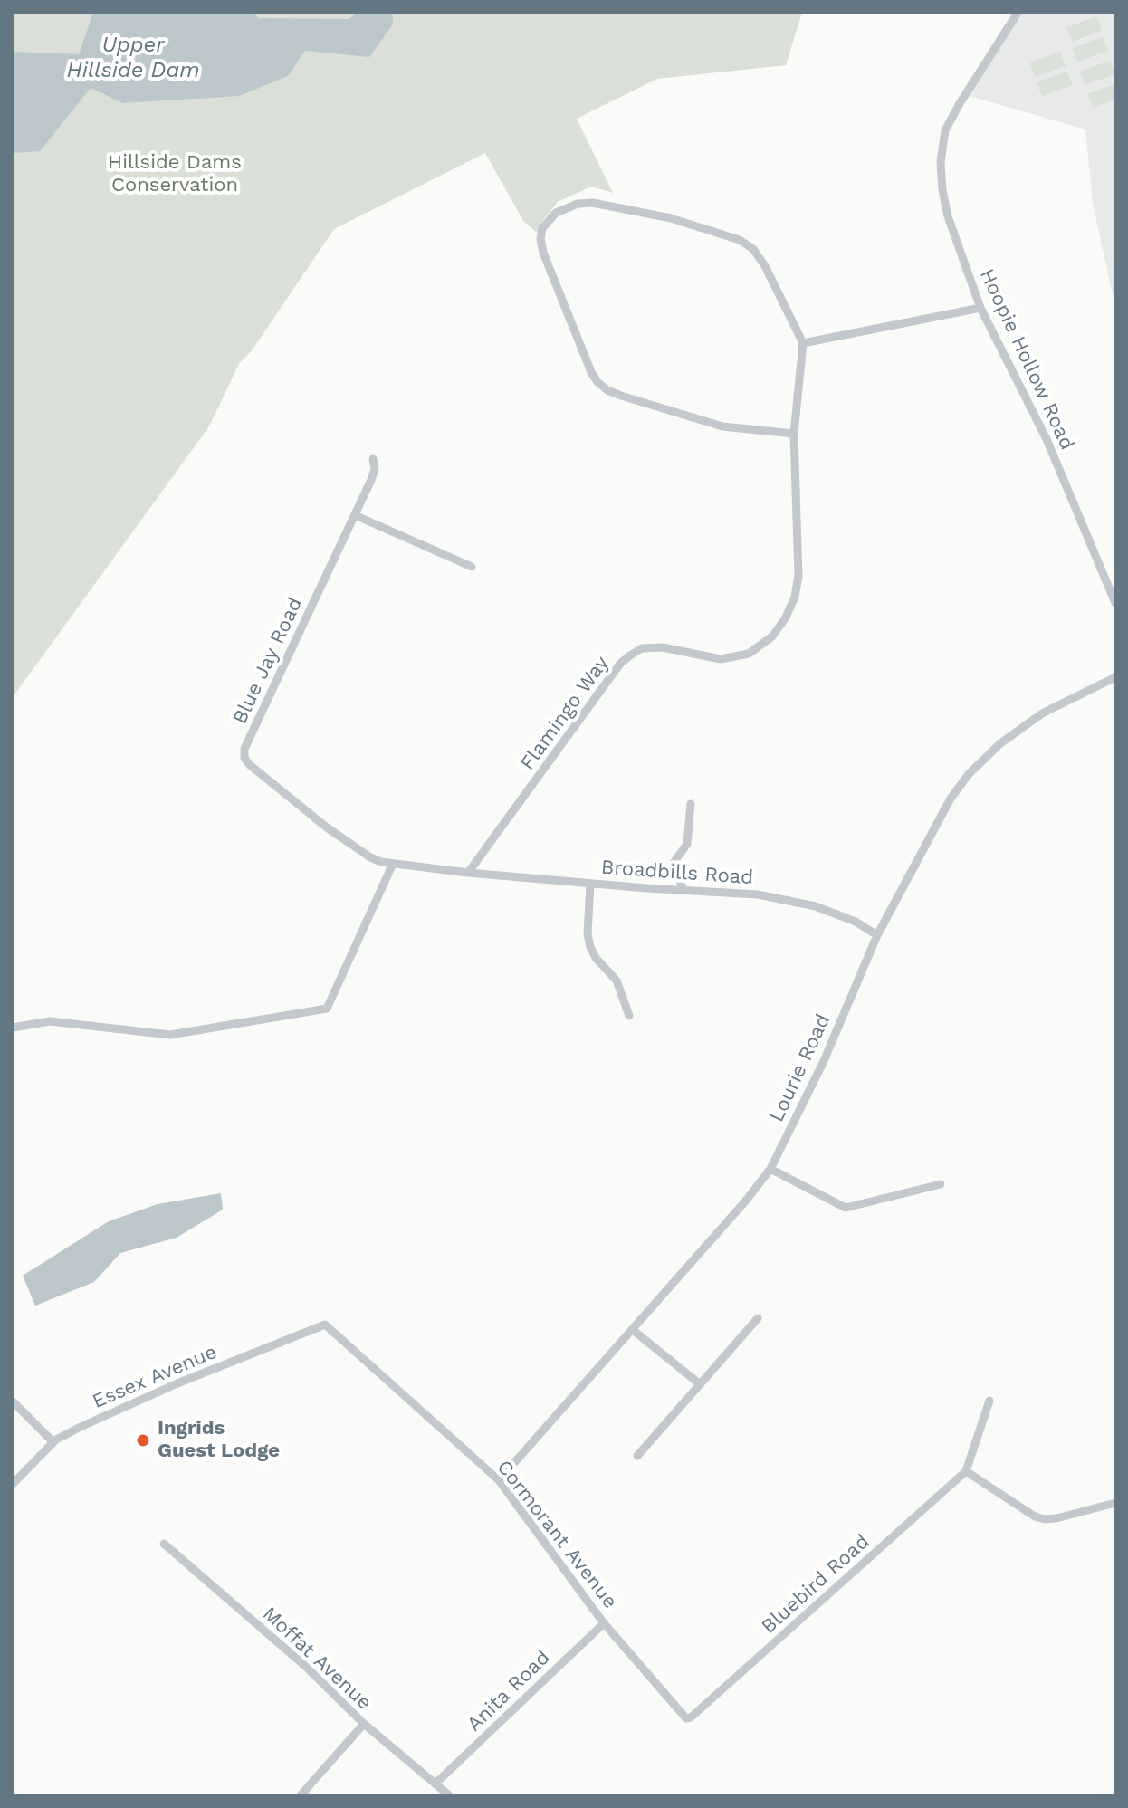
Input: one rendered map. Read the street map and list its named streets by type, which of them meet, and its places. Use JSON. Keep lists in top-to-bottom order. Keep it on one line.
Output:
{"streets":{"street":["Hoopie Hollow Road","Blue Jay Road","Flamingo Way","Broadbills Road","Lourie Road","Essex Avenue","Cormorant Avenue","Bluebird Road","Moffat Avenue","Anita Road"]},"crossings":[["Blue Jay Road","Flamingo Way"],["Blue Jay Road","Broadbills Road"],["Flamingo Way","Broadbills Road"],["Broadbills Road","Lourie Road"],["Lourie Road","Cormorant Avenue"],["Essex Avenue","Cormorant Avenue"],["Cormorant Avenue","Bluebird Road"],["Cormorant Avenue","Anita Road"],["Moffat Avenue","Anita Road"]],"water":["Upper Hillside Dam"],"parks":["Hillside Dams Conservation"],"places":["Ingrids Guest Lodge"]}
